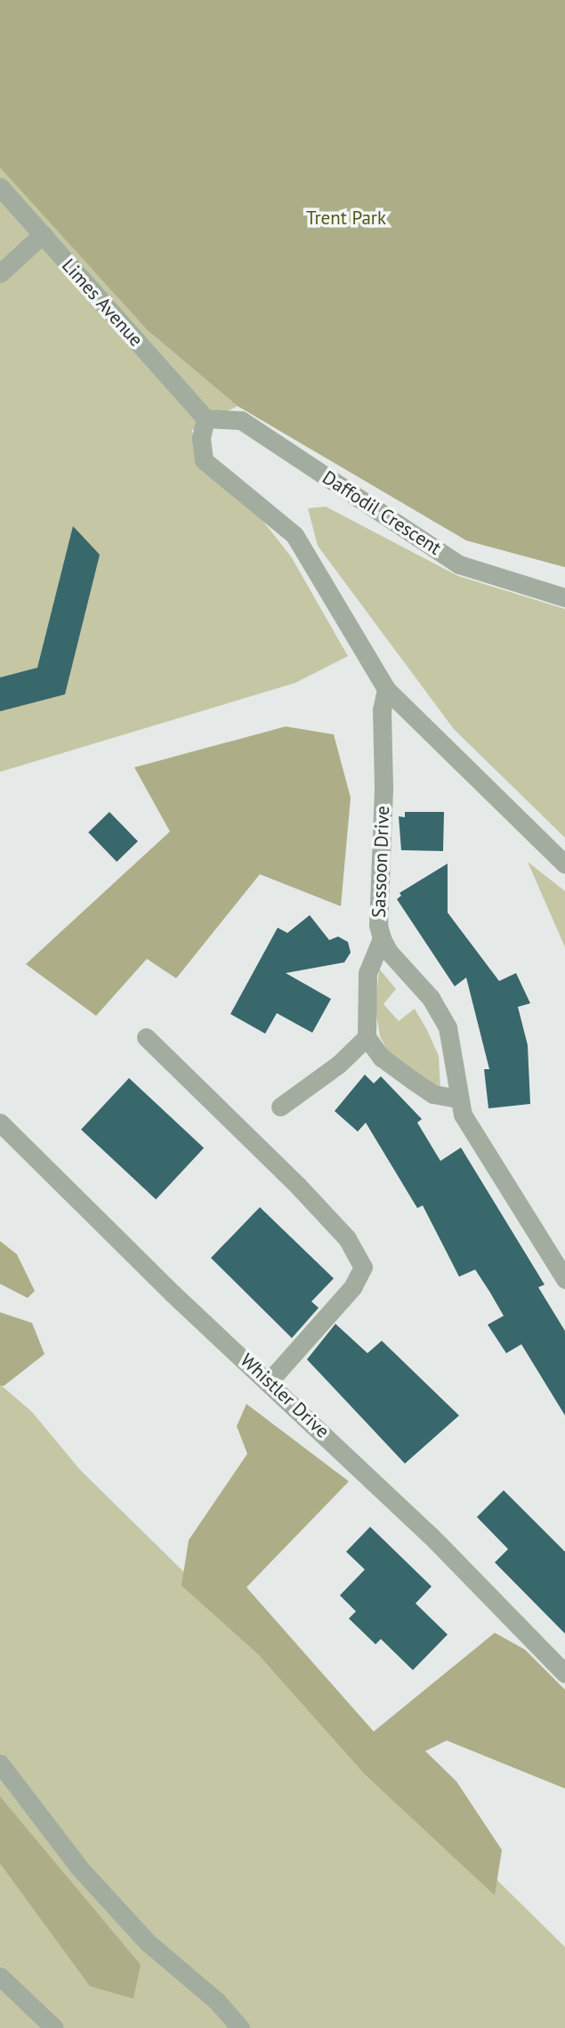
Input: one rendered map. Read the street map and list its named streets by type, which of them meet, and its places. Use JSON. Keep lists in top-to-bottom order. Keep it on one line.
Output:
{"streets":{"street":["Limes Avenue","Daffodil Crescent","Sassoon Drive","Whistler Drive"]},"crossings":[["Limes Avenue","Daffodil Crescent"]],"parks":["Trent Park"]}
